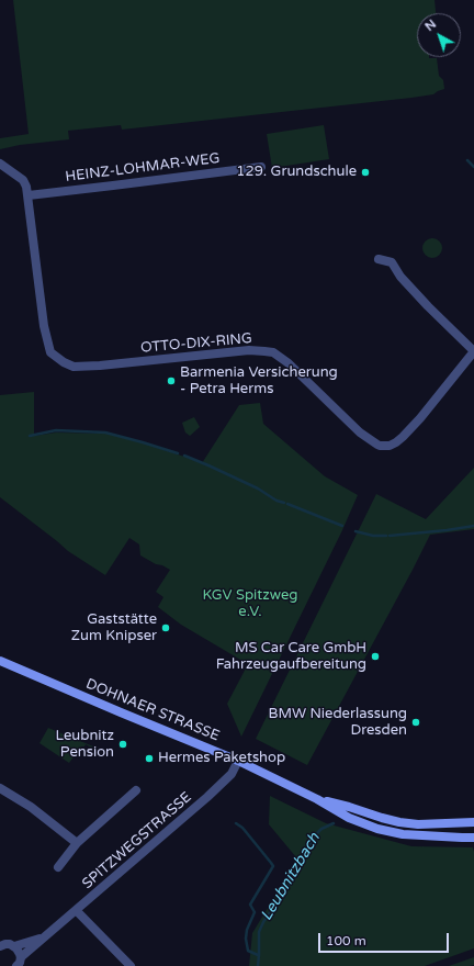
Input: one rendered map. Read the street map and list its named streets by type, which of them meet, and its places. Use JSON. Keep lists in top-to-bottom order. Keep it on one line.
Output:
{"streets":{"main road":["DOHNAER STRASSE"],"street":["HEINZ-LOHMAR-WEG","OTTO-DIX-RING","SPITZWEGSTRASSE"]},"crossings":[["HEINZ-LOHMAR-WEG","OTTO-DIX-RING"],["DOHNAER STRASSE","SPITZWEGSTRASSE"]],"water":["Leubnitzbach"],"parks":["KGV Spitzweg e.V."],"places":["129. Grundschule","Barmenia Versicherung - Petra Herms","Gaststätte Zum Knipser","MS Car Care GmbH Fahrzeugaufbereitung","BMW Niederlassung Dresden","Leubnitz Pension","Hermes Paketshop"],"scale_bar":"100 m","north":"top left"}
